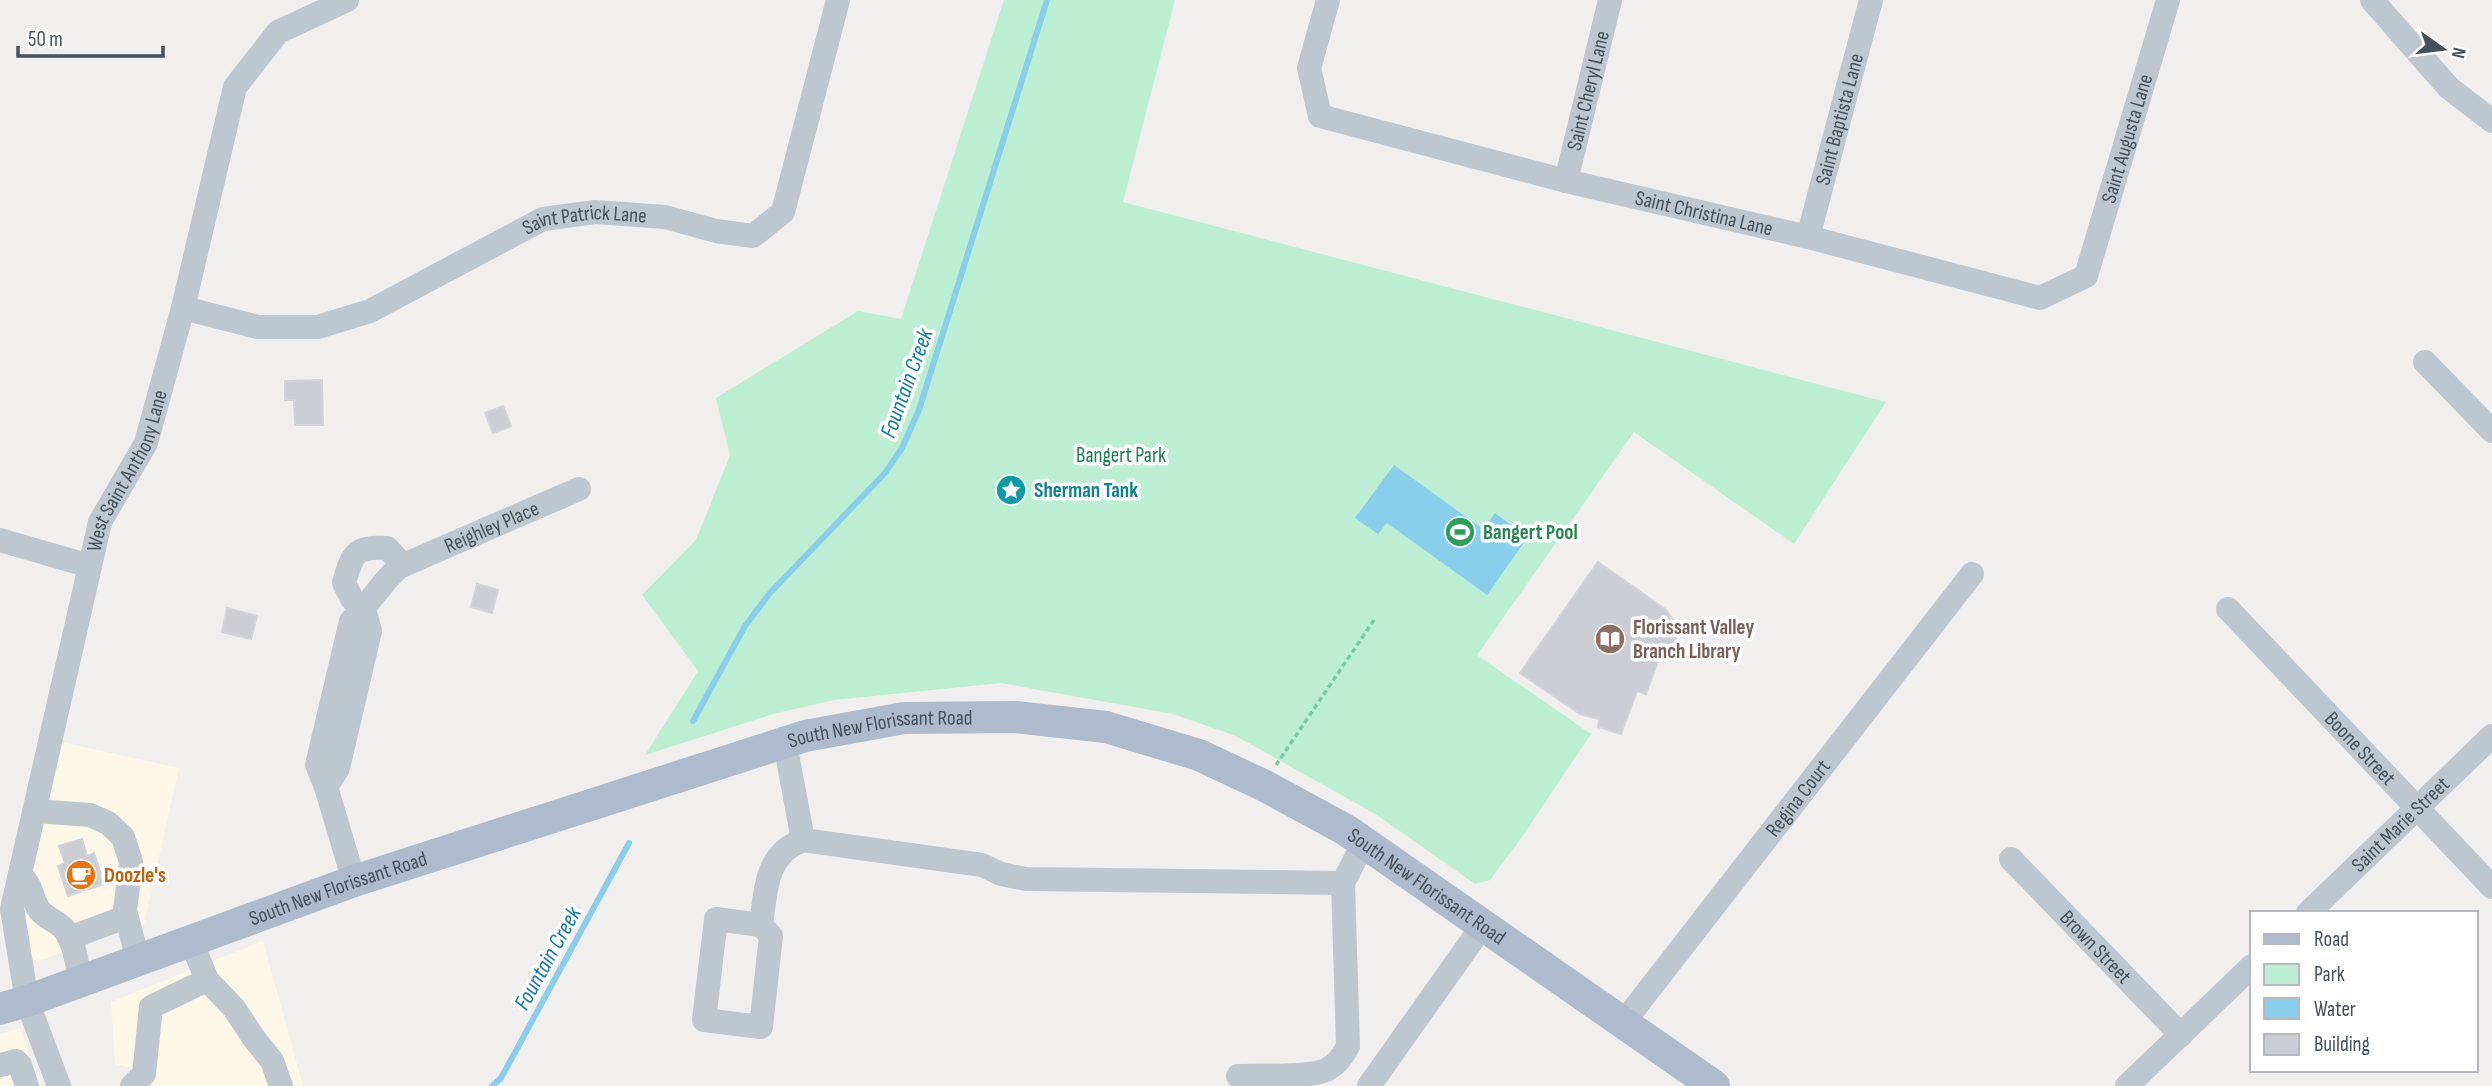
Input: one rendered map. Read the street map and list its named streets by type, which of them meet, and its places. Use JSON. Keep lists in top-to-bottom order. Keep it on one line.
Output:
{"streets":{"main road":["South New Florissant Road"],"street":["Saint Cheryl Lane","Saint Baptista Lane","Saint Augusta Lane","Saint Christina Lane","Saint Patrick Lane","West Saint Anthony Lane","Reighley Place","Boone Street","Regina Court","Saint Marie Street","Brown Street"]},"crossings":[["Saint Cheryl Lane","Saint Christina Lane"],["Saint Baptista Lane","Saint Christina Lane"],["Saint Augusta Lane","Saint Christina Lane"],["Saint Patrick Lane","West Saint Anthony Lane"],["West Saint Anthony Lane","South New Florissant Road"],["Reighley Place","South New Florissant Road"],["South New Florissant Road","Regina Court"],["Boone Street","Saint Marie Street"]],"water":["Fountain Creek"],"parks":["Bangert Park"],"places":{"place":["Sherman Tank"],"sports":["Bangert Pool"],"library":["Florissant Valley Branch Library"],"cafe":["Doozle's"]},"legend":["Road","Park","Water","Building"],"scale_bar":"50 m","north":"right"}
